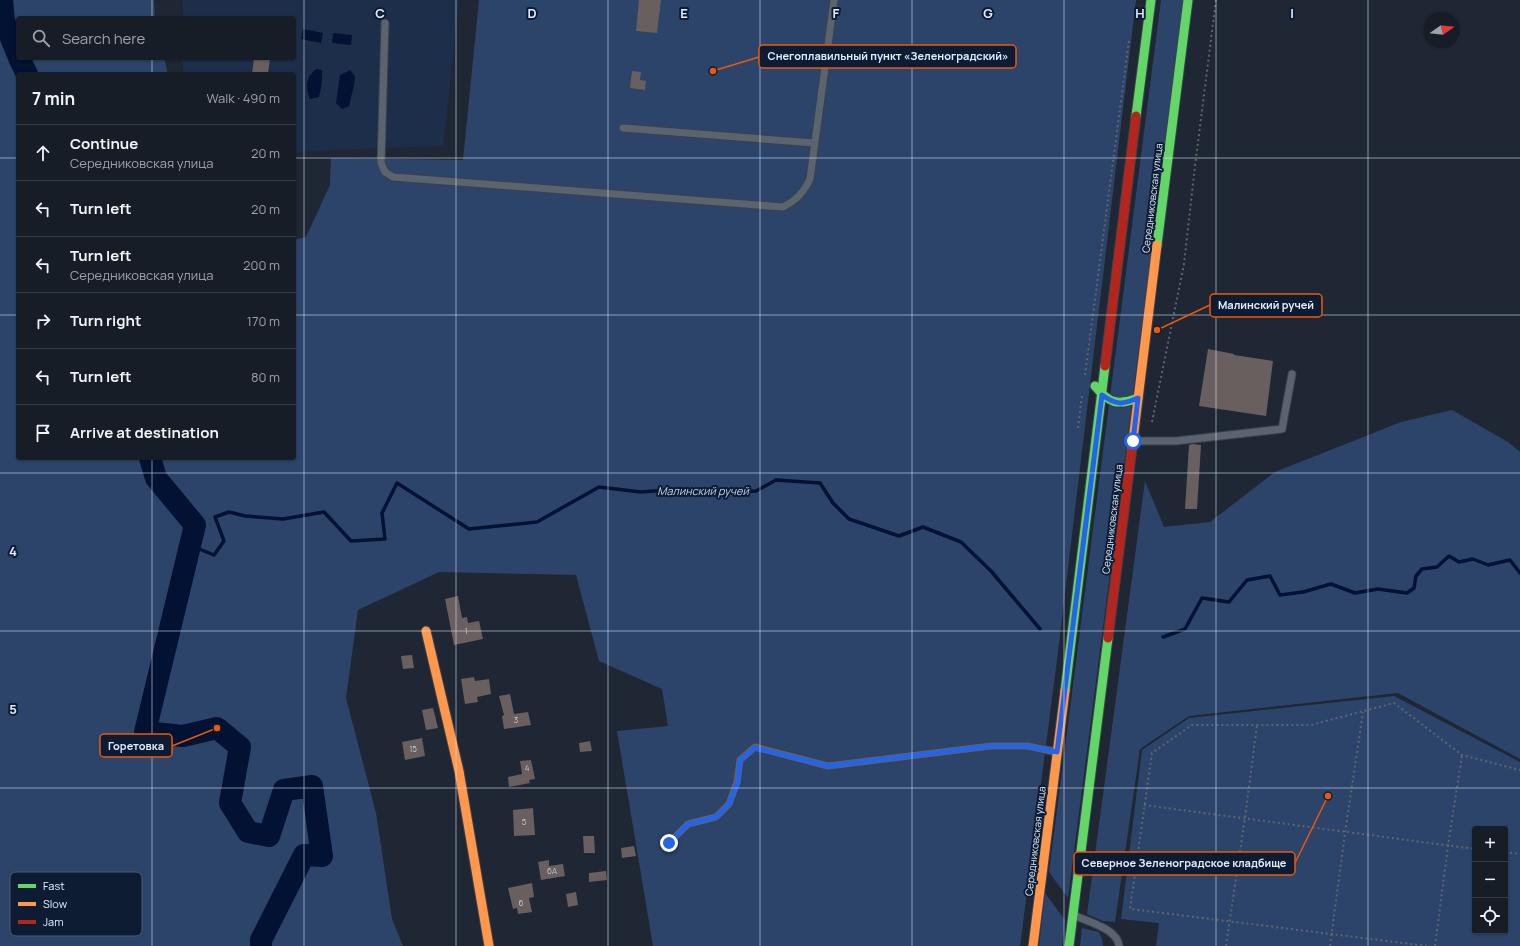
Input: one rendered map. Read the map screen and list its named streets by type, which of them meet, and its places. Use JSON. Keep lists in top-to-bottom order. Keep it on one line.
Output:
{"streets":{"street":["Середниковская улица"]},"water":["Малинский ручей"],"places":["Снегоплавильный пункт «Зеленоградский»","Малинский ручей","Горетовка","Северное Зеленоградское кладбище"],"house_numbers":["1","3","15","4","5","6А","6"],"legend":["Fast","Slow","Jam"],"north":"right","page":{"search":"Search here","heading":["7 min","Walk · 490 m"],"list":[["Continue","Середниковская улица","20 m"],["Turn left","20 m"],["Turn left","Середниковская улица","200 m"],["Turn right","170 m"],["Turn left","80 m"],"Arrive at destination"],"map_buttons":["+","−"]},"grid":{"columns":["C","D","E","F","G","H","I"],"rows":["4","5"]}}
